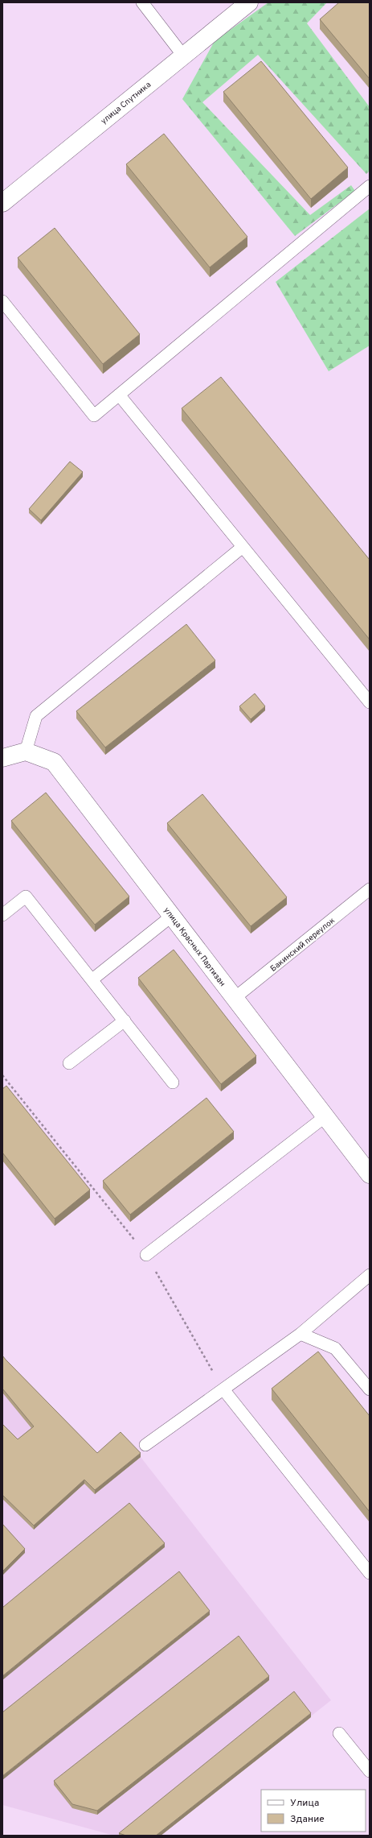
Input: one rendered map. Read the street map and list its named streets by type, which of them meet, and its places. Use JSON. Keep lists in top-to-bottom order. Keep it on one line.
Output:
{"streets":{"street":["улица Спутника","улица Красных Партизан"],"lane":["Бакинский переулок"]},"crossings":[["Бакинский переулок","улица Красных Партизан"]],"legend":["Улица","Здание"]}
